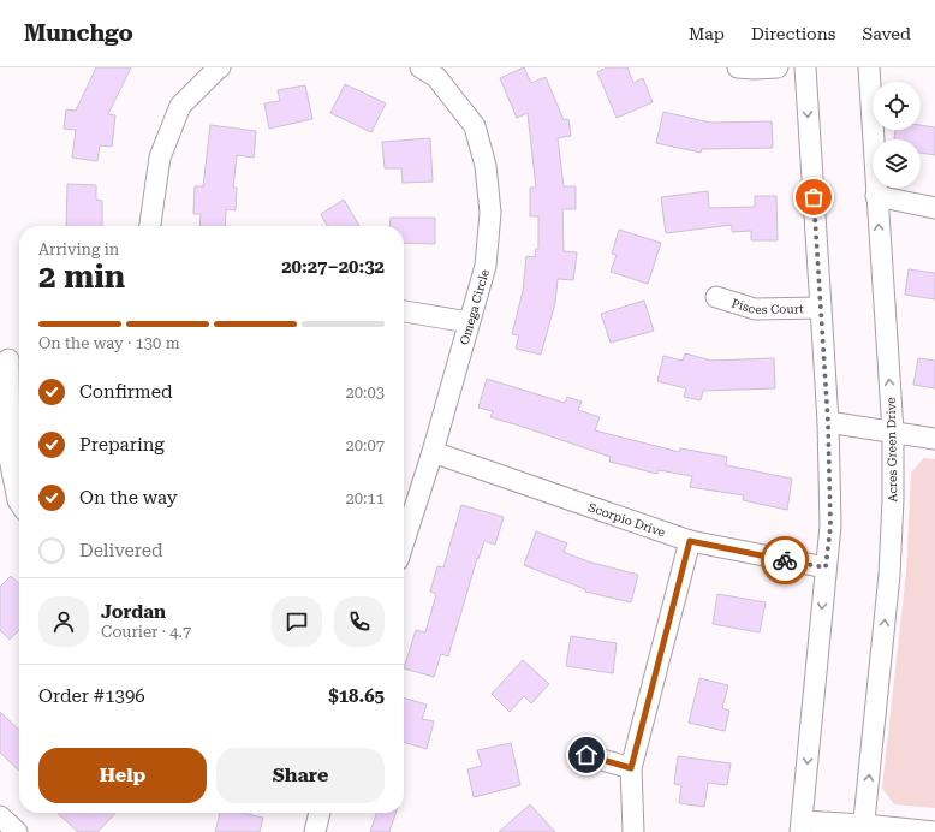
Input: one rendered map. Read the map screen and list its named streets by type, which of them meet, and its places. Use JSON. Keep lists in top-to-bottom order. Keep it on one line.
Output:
{"streets":{"street":["Pisces Court","Omega Circle","Acres Green Drive","Scorpio Drive"]},"crossings":[["Omega Circle","Scorpio Drive"]],"page":{"header":"Munchgo","nav":["Map","Directions","Saved"],"heading":["2 min","Arriving in","20:27–20:32"],"panel":["Jordan","Courier · 4.7","Order #1396","$18.65"],"bar":"On the way · 130 m","list":[["Confirmed","20:03"],["Preparing","20:07"],["On the way","20:11"],"Delivered"],"buttons":["Help","Share"]}}
